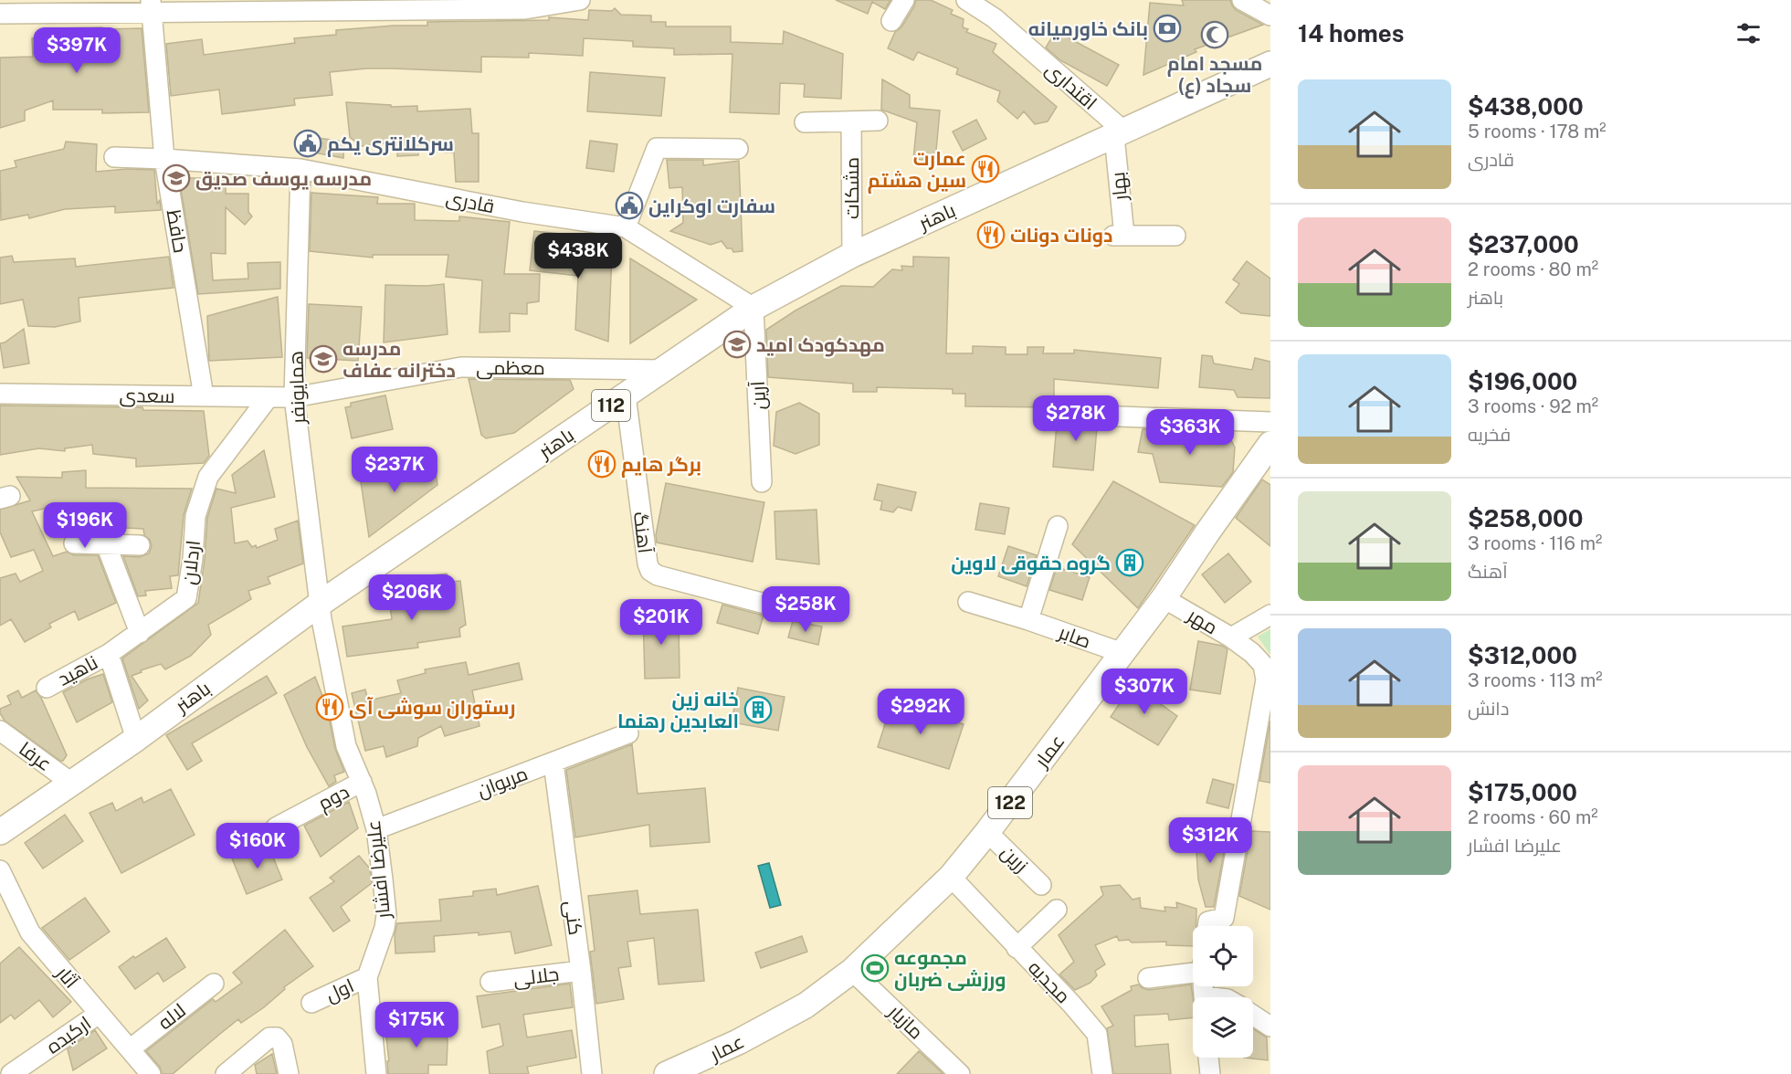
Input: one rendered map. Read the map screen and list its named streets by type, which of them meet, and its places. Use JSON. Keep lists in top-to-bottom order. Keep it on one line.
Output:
{"streets":{"main road":["باهنر","112","عمار","122"],"street":["اقتداری","بهار","مشکات","قادری","حافظ","معظمی","همایونفر","سعدی","آرین","آهنگ","اردلان","مهر","صابر","ناهید","عرفا","مریوان","دوم","زرین","علیرضا افشار","کنی","جلالی","آثار","مجدیه","اول","لاله","مازیار","ارکیده"]},"crossings":[["اقتداری","بهار"],["اقتداری","باهنر"],["بهار","باهنر"],["مشکات","باهنر"],["قادری","باهنر"],["قادری","حافظ"],["قادری","همایونفر"],["قادری","آرین"],["باهنر","معظمی"],["باهنر","همایونفر"],["باهنر","آرین"],["باهنر","آهنگ"],["باهنر","عرفا"],["باهنر","علیرضا افشار"],["حافظ","سعدی"],["معظمی","همایونفر"],["معظمی","سعدی"],["همایونفر","سعدی"],["همایونفر","علیرضا افشار"],["سعدی","اردلان"],["اردلان","ناهید"],["مهر","عمار"],["صابر","عمار"],["عمار","زرین"],["عمار","مجدیه"],["عمار","مازیار"],["مریوان","علیرضا افشار"],["مریوان","کنی"],["دوم","علیرضا افشار"],["علیرضا افشار","اول"],["کنی","جلالی"],["آثار","لاله"],["آثار","ارکیده"]],"places":{"bank":["بانک خاورمیانه"],"mosque":["مسجد امام سجاد (ع)"],"public building":["سرکلانتری یکم","سفارت اوکراین"],"restaurant":["عمارت سین هشتم","دونات دونات","برگر هایم","رستوران سوشی آی"],"school or university":["مدرسه یوسف صدیق","مهدکودک امید","مدرسه دخترانه عفاف"],"building":["گروه حقوقی لاوین","خانه زین العابدین رهنما"],"sports":["مجموعه ورزشی ضربان"]},"page":{"heading":"14 homes","price":["$397K","$438K","$278K","$363K","$237K","$196K","$206K","$258K","$201K","$307K","$292K","$312K","$160K","$175K"],"list":[{"name":"$438,000","note":"5 rooms · 178 m² · قادری"},{"name":"$237,000","note":"2 rooms · 80 m² · باهنر"},{"name":"$196,000","note":"3 rooms · 92 m² · فخریه"},{"name":"$258,000","note":"3 rooms · 116 m² · آهنگ"},{"name":"$312,000","note":"3 rooms · 113 m² · دانش"},{"name":"$175,000","note":"2 rooms · 60 m² · علیرضا افشار"}]}}
